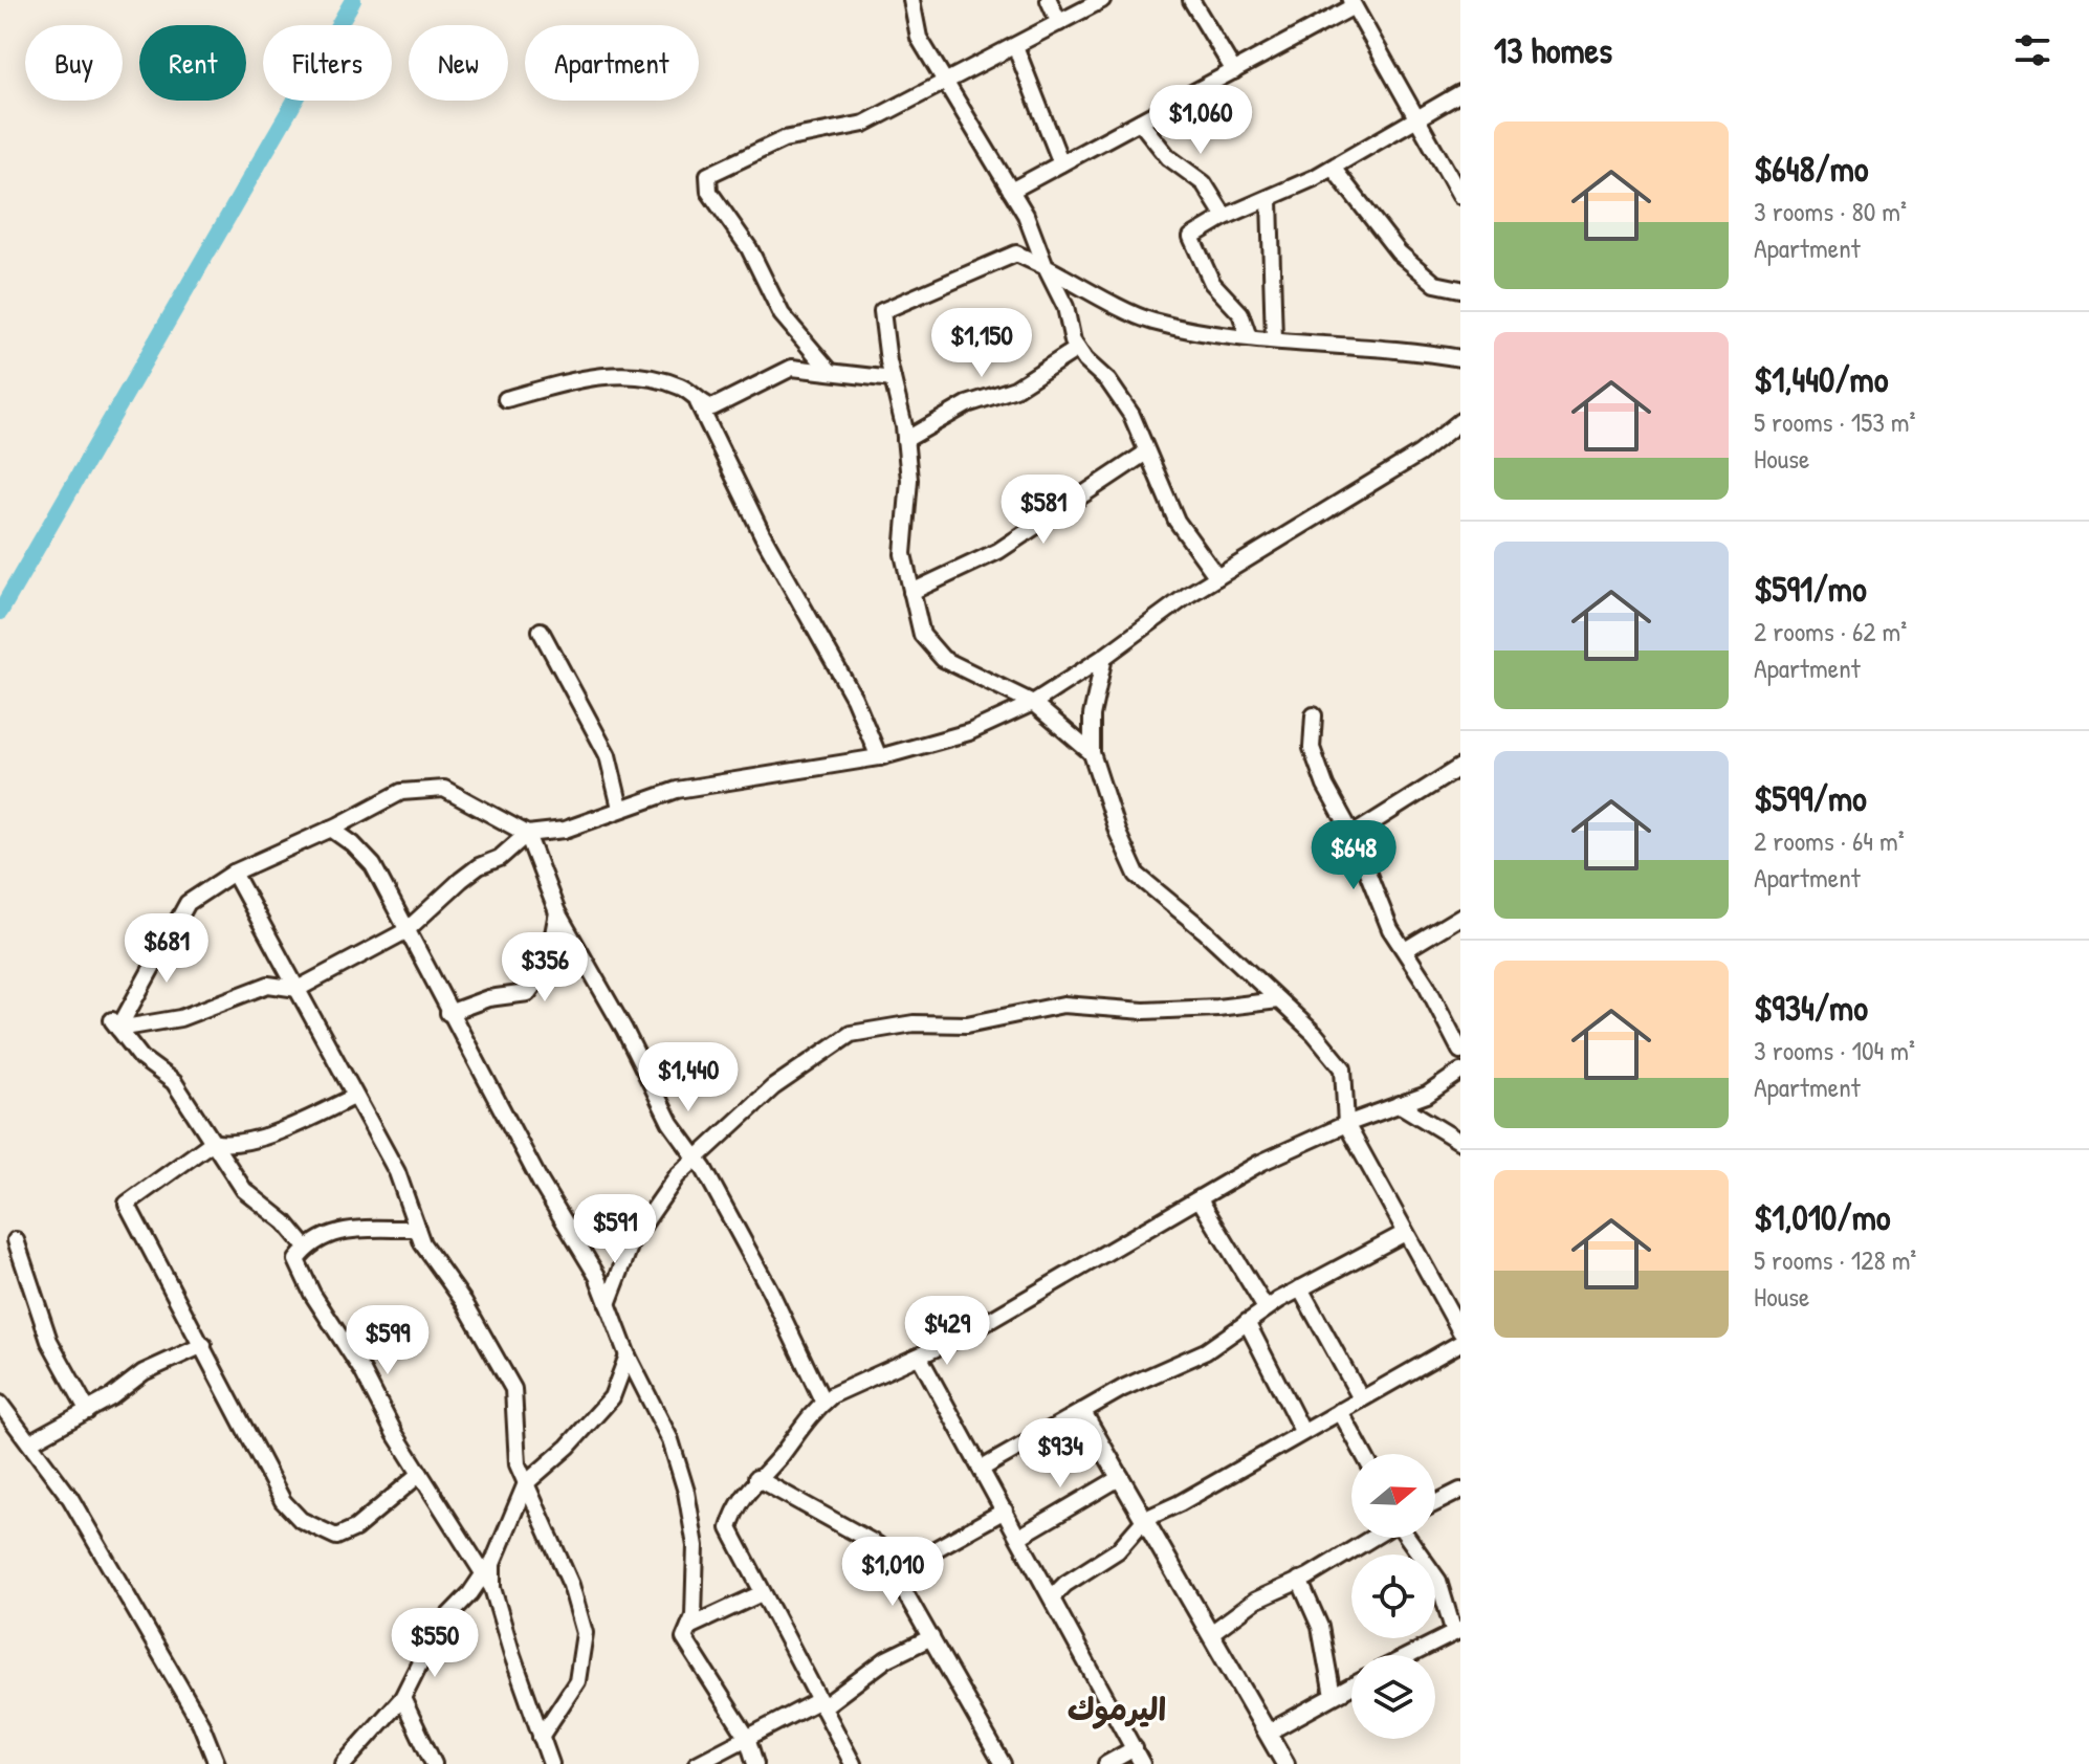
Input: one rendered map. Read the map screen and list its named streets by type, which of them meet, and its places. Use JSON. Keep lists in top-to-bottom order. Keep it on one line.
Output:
{"districts":["اليرموك"],"north":"right","page":{"heading":"13 homes","chip":["Buy","Rent","Filters","New","Apartment"],"price":["$1,060","$1,150","$581","$648","$681","$356","$1,440","$591","$429","$599","$934","$1,010","$550"],"list":[{"name":"$648/mo","note":"3 rooms · 80 m² · Apartment"},{"name":"$1,440/mo","note":"5 rooms · 153 m² · House"},{"name":"$591/mo","note":"2 rooms · 62 m² · Apartment"},{"name":"$599/mo","note":"2 rooms · 64 m² · Apartment"},{"name":"$934/mo","note":"3 rooms · 104 m² · Apartment"},{"name":"$1,010/mo","note":"5 rooms · 128 m² · House"}]}}
